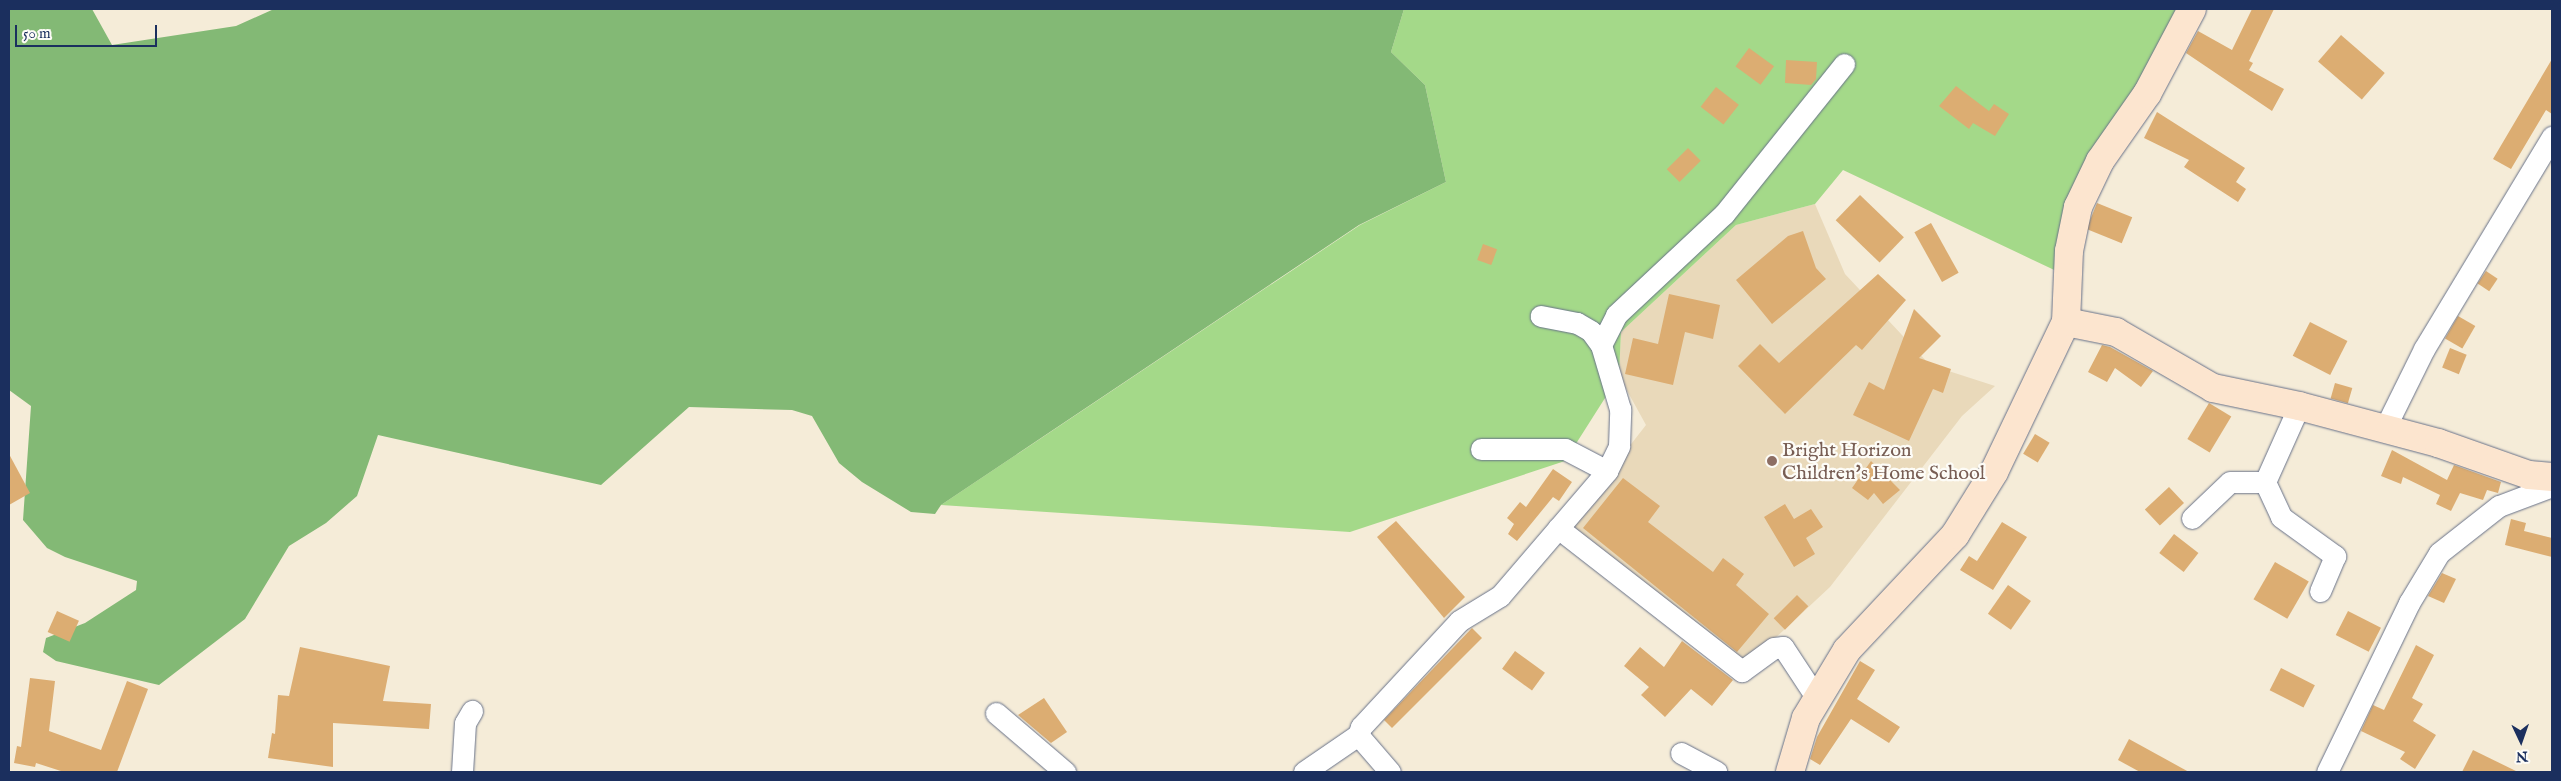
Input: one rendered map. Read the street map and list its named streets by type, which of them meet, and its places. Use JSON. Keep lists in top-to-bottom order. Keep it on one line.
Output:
{"places":["Bright Horizon Children's Home School"],"scale_bar":"50 m","north":"bottom"}
